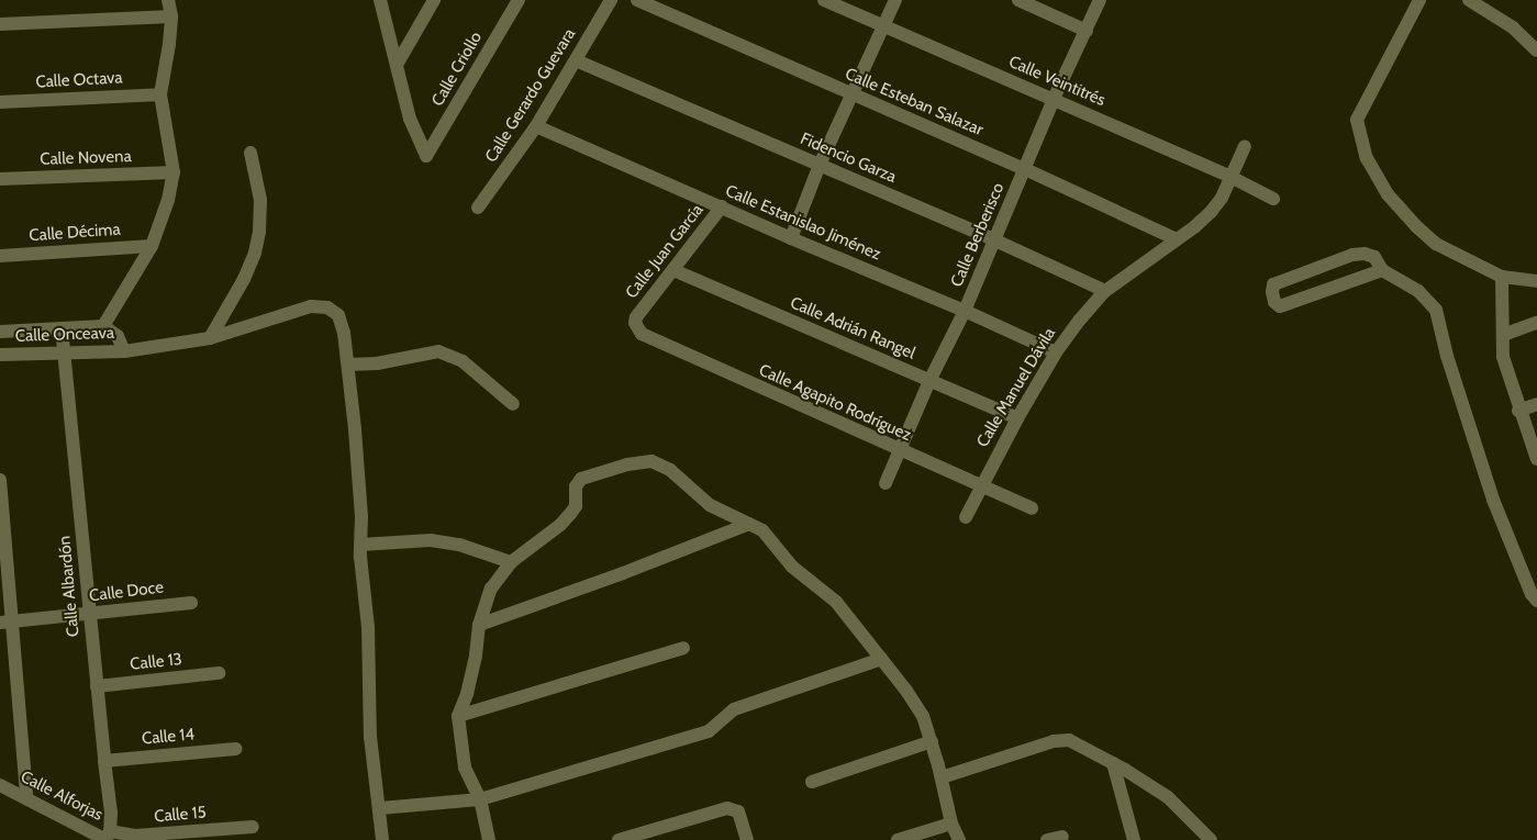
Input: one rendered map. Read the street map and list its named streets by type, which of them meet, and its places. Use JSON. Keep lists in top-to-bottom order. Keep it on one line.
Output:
{"streets":{"street":["Calle Criollo","Calle Octava","Calle Veintitrés","Calle Gerardo Guevara","Calle Esteban Salazar","Calle Novena","Fidencio Garza","Calle Estanislao Jiménez","Calle Décima","Calle Berberisco","Calle Juan García","Calle Adrián Rangel","Calle Onceava","Calle Manuel Dávila","Calle Agapito Rodríguez","Calle Albardón","Calle Doce","Calle 13","Calle 14","Calle Alforjas","Calle 15"]},"crossings":[["Calle Veintitrés","Calle Berberisco"],["Calle Veintitrés","Calle Manuel Dávila"],["Calle Gerardo Guevara","Fidencio Garza"],["Calle Gerardo Guevara","Calle Estanislao Jiménez"],["Calle Esteban Salazar","Calle Berberisco"],["Calle Esteban Salazar","Calle Manuel Dávila"],["Fidencio Garza","Calle Berberisco"],["Fidencio Garza","Calle Manuel Dávila"],["Calle Estanislao Jiménez","Calle Berberisco"],["Calle Estanislao Jiménez","Calle Juan García"],["Calle Estanislao Jiménez","Calle Manuel Dávila"],["Calle Berberisco","Calle Adrián Rangel"],["Calle Berberisco","Calle Agapito Rodríguez"],["Calle Juan García","Calle Adrián Rangel"],["Calle Juan García","Calle Agapito Rodríguez"],["Calle Adrián Rangel","Calle Manuel Dávila"],["Calle Onceava","Calle Albardón"],["Calle Manuel Dávila","Calle Agapito Rodríguez"],["Calle Albardón","Calle Doce"],["Calle Albardón","Calle 13"],["Calle Albardón","Calle 14"],["Calle Albardón","Calle Alforjas"],["Calle Albardón","Calle 15"],["Calle Alforjas","Calle 15"]]}
